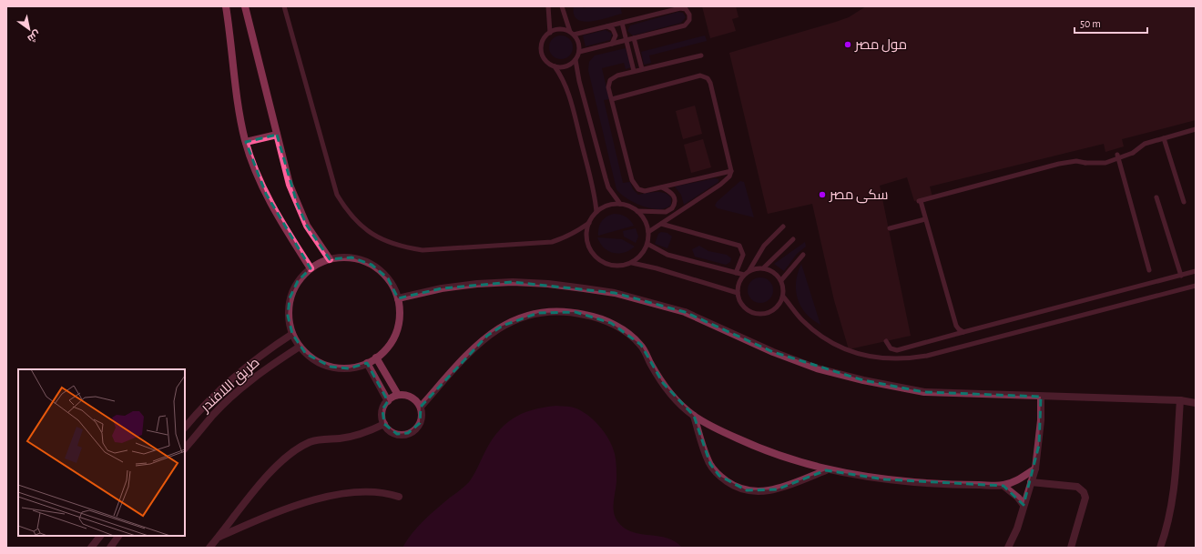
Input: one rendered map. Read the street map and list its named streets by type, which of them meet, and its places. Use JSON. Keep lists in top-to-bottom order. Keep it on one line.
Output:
{"streets":{"street":["طريق اللافندر"]},"places":["مول مصر","سكى مصر"],"scale_bar":"50 m","north":"bottom right"}
